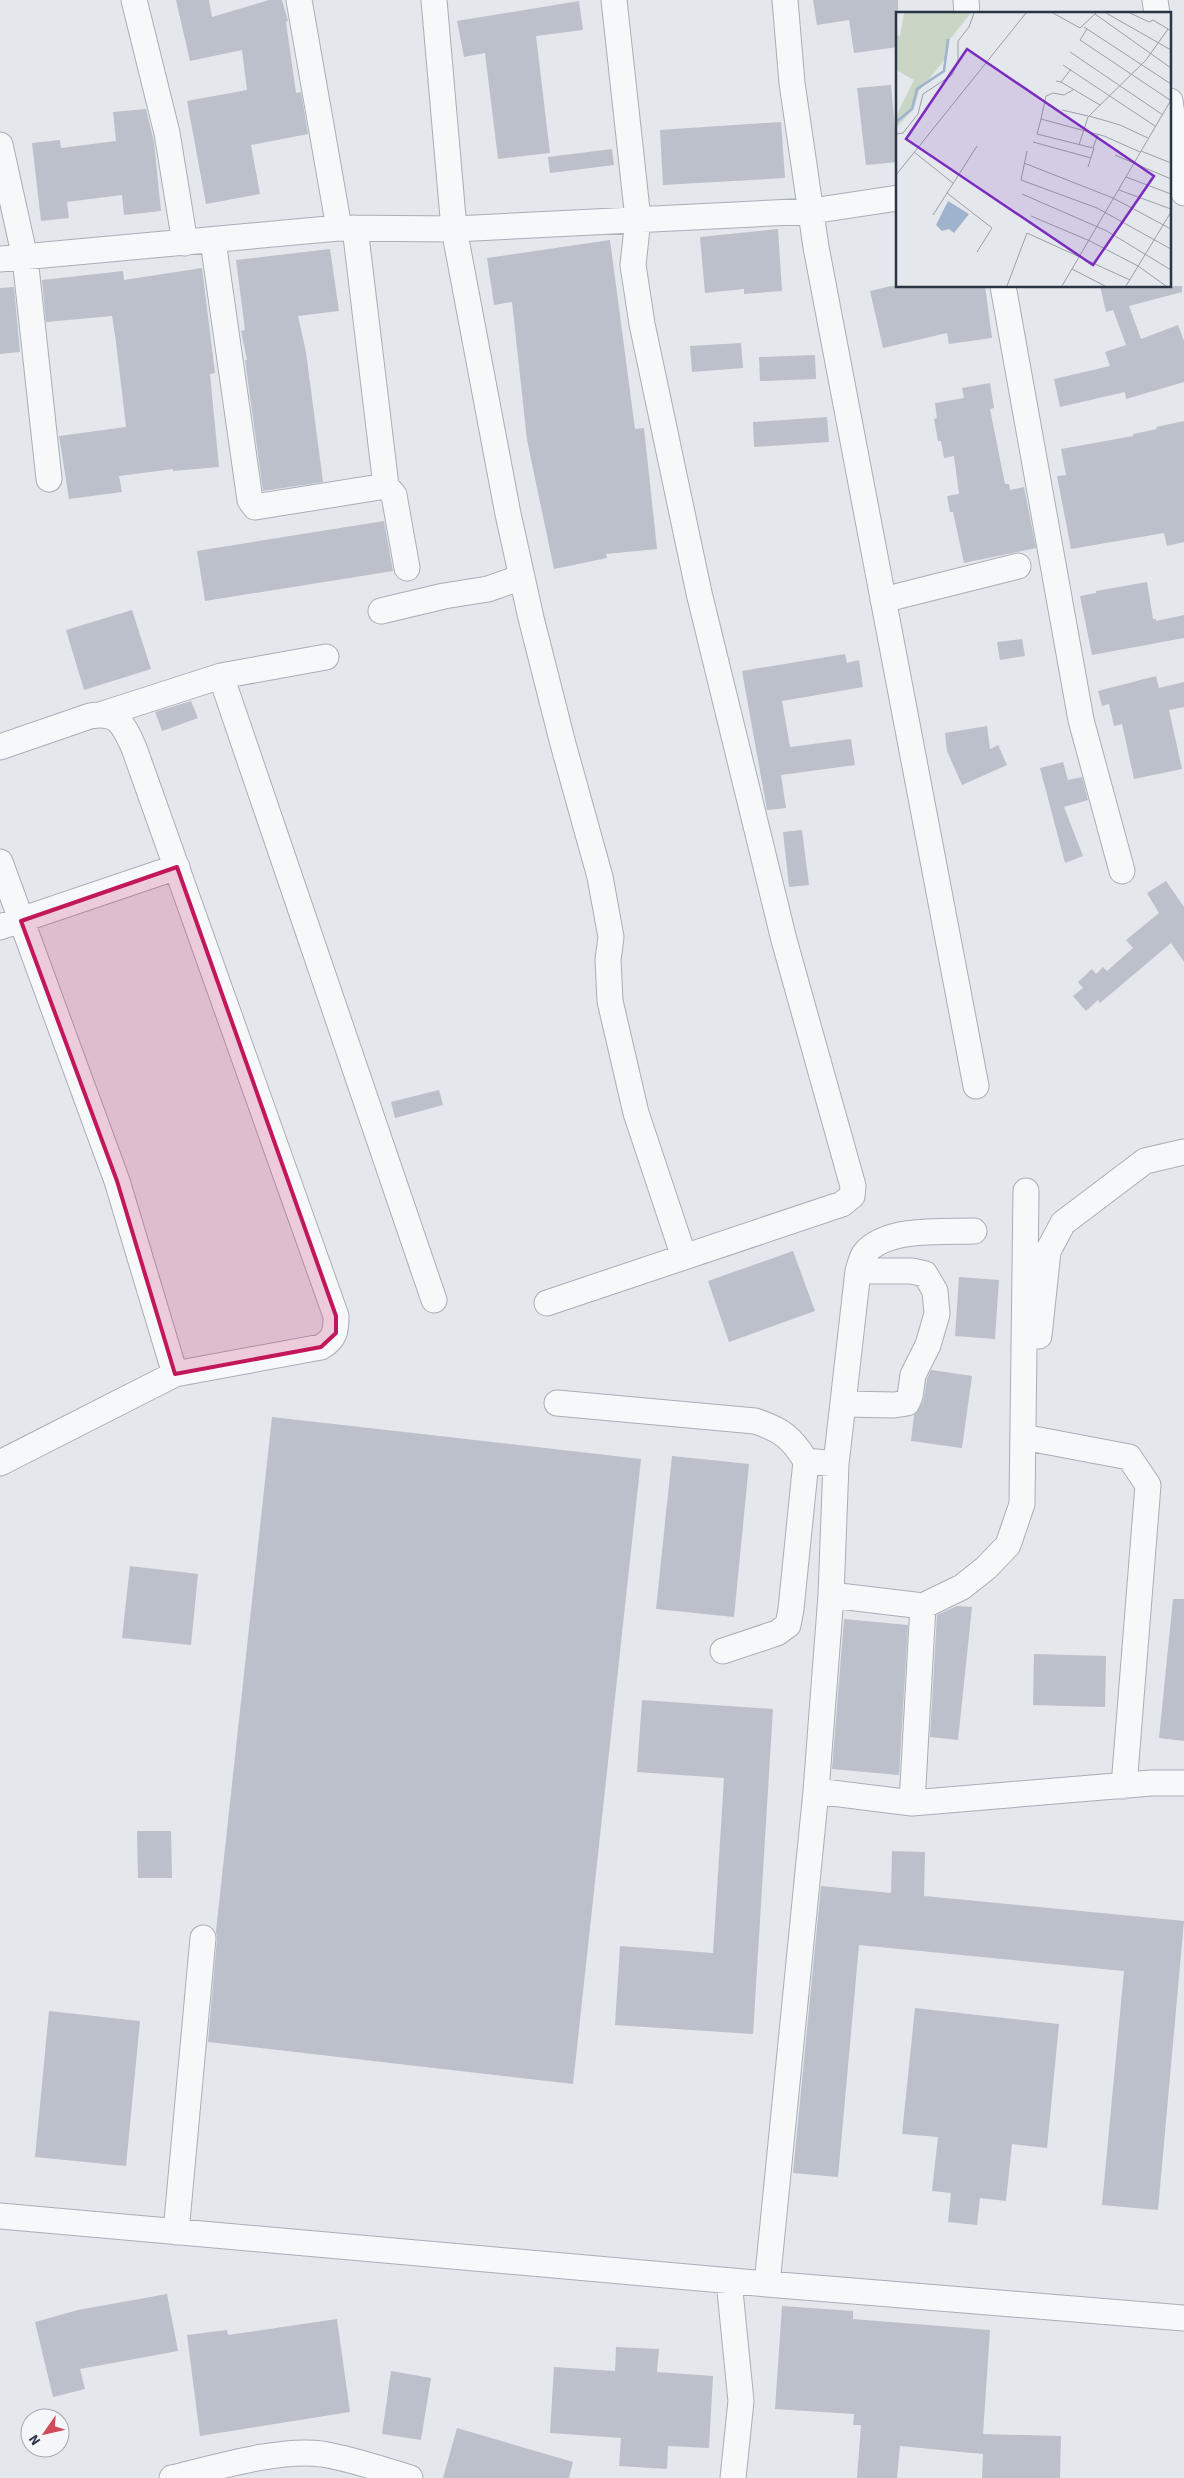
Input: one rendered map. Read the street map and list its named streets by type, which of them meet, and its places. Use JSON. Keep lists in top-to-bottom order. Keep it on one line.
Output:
{"north":"bottom left"}
